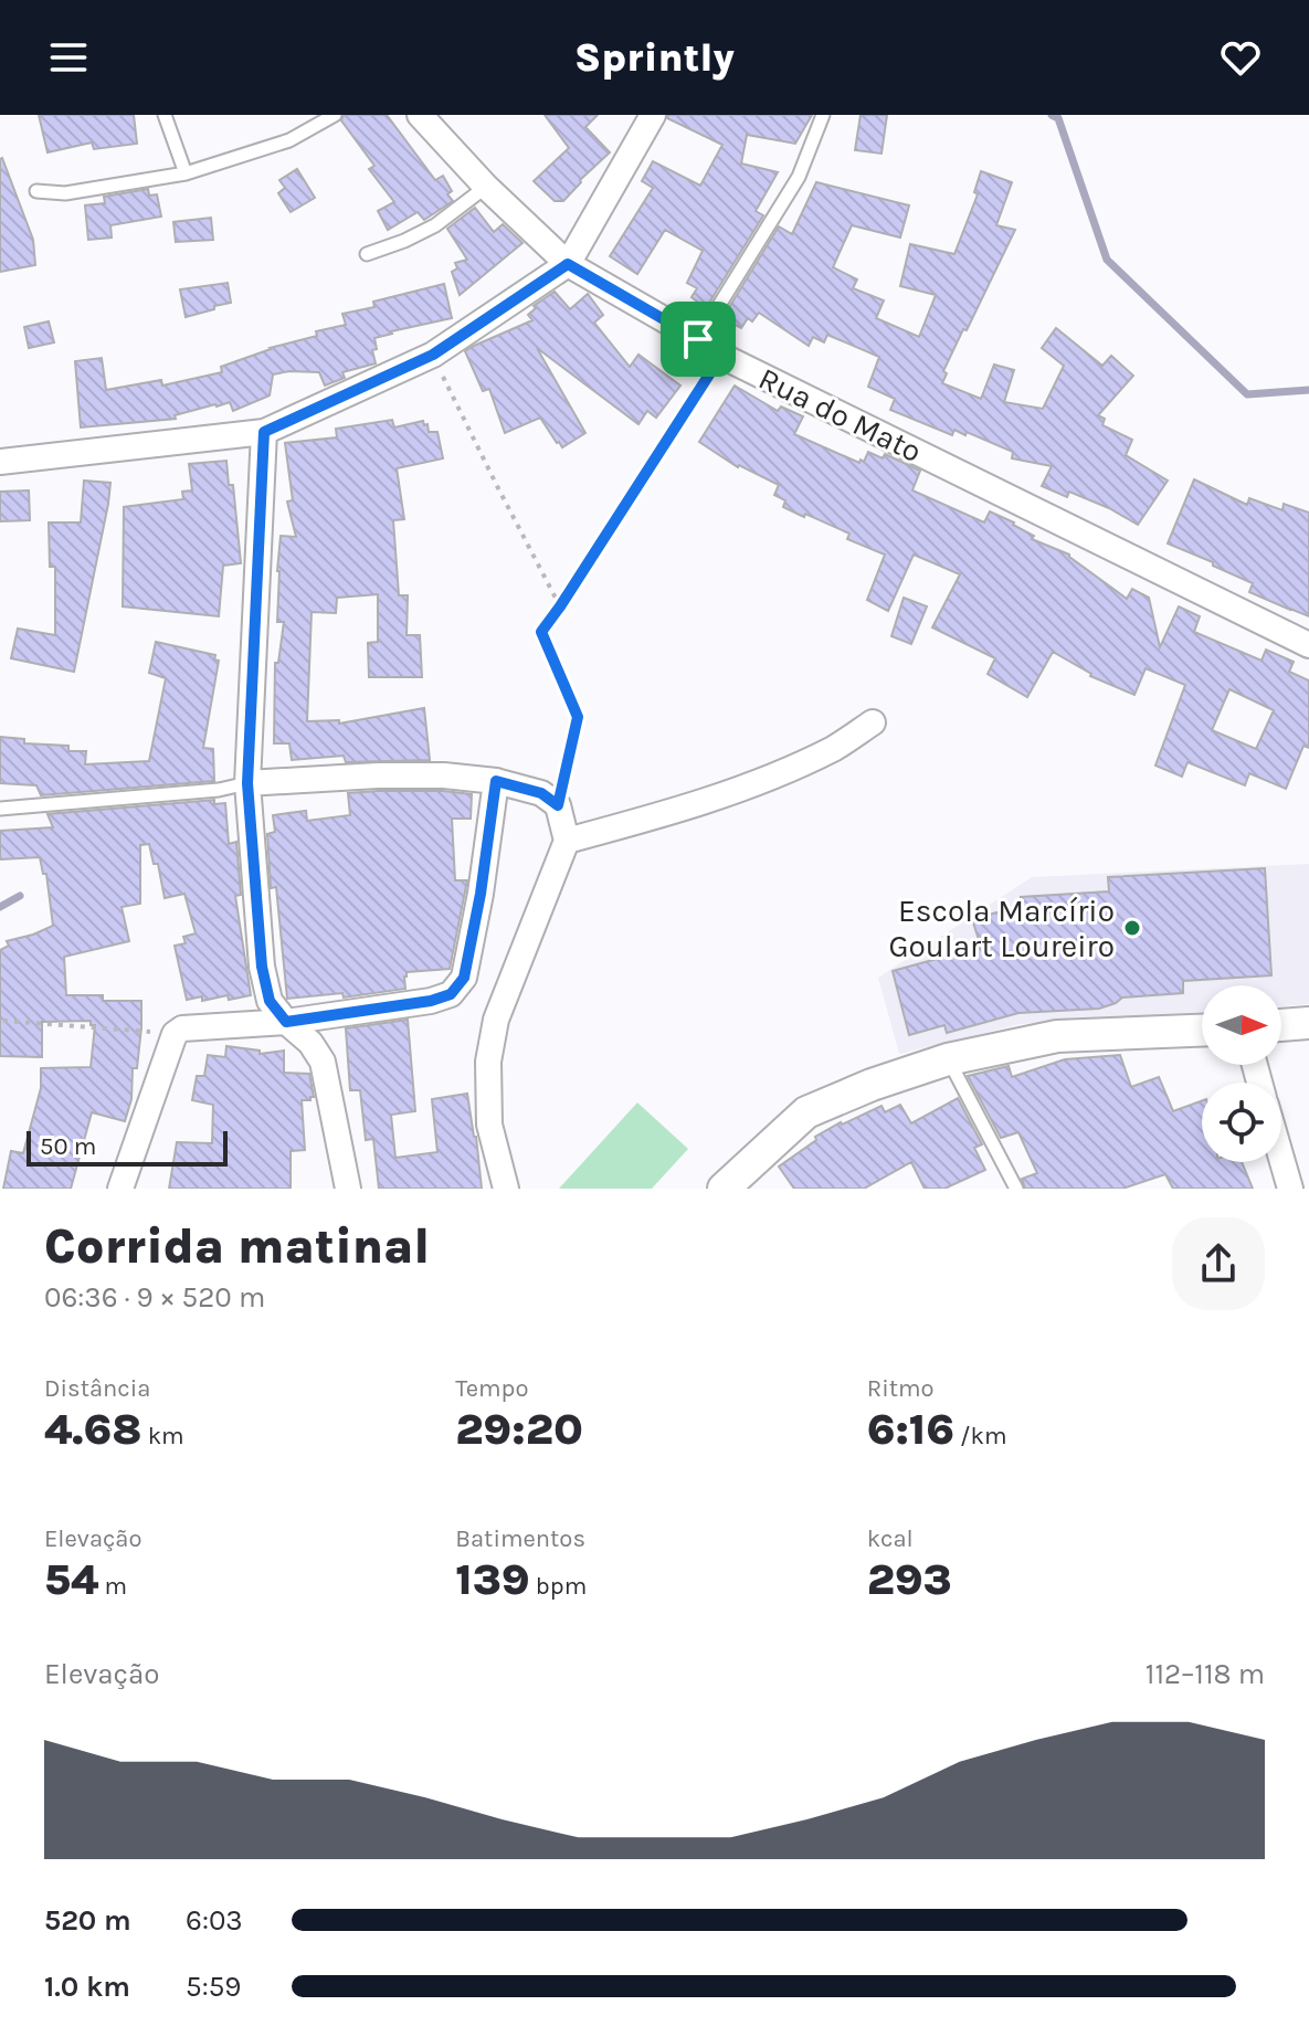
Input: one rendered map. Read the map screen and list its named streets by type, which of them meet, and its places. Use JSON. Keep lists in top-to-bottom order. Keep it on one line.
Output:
{"streets":{"street":["Rua do Mato"]},"places":["Escola Marcírio Goulart Loureiro"],"scale_bar":"50 m","north":"right","page":{"header":"Sprintly","scale":"50 m","heading":["Corrida matinal","06:36 · 9 × 520 m"],"stats":[["Distância","4.68 km"],["Tempo","29:20"],["Ritmo","6:16 /km"],["Elevação","54 m"],["Batimentos","139 bpm"],["kcal","293"]],"chart":["Elevação","112–118 m"],"list":[{"name":"520 m","note":"6:03"},{"name":"1.0 km","note":"5:59"}]}}
